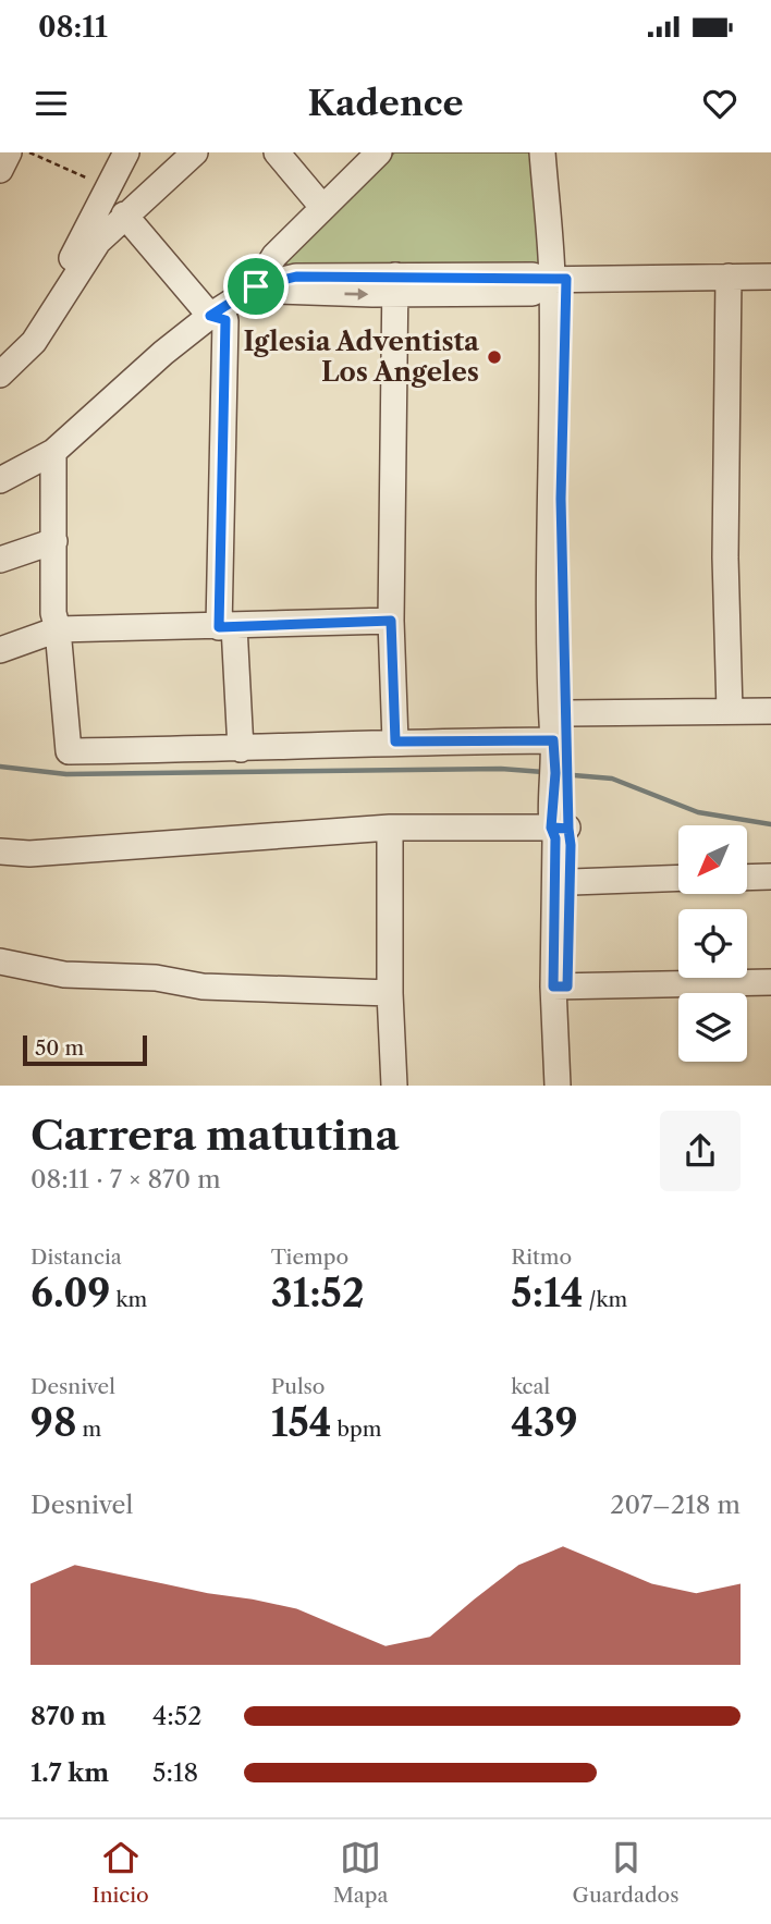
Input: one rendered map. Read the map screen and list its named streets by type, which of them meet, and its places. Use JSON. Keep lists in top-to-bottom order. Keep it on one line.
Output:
{"places":["Iglesia Adventista Los Angeles"],"scale_bar":"50 m","north":"bottom left","page":{"status":"08:11","header":"Kadence","scale":"50 m","heading":["Carrera matutina","08:11 · 7 × 870 m"],"stats":[["Distancia","6.09 km"],["Tiempo","31:52"],["Ritmo","5:14 /km"],["Desnivel","98 m"],["Pulso","154 bpm"],["kcal","439"]],"chart":["Desnivel","207–218 m"],"list":[{"name":"870 m","note":"4:52"},{"name":"1.7 km","note":"5:18"}],"tabs":["Inicio","Mapa","Guardados"]}}
